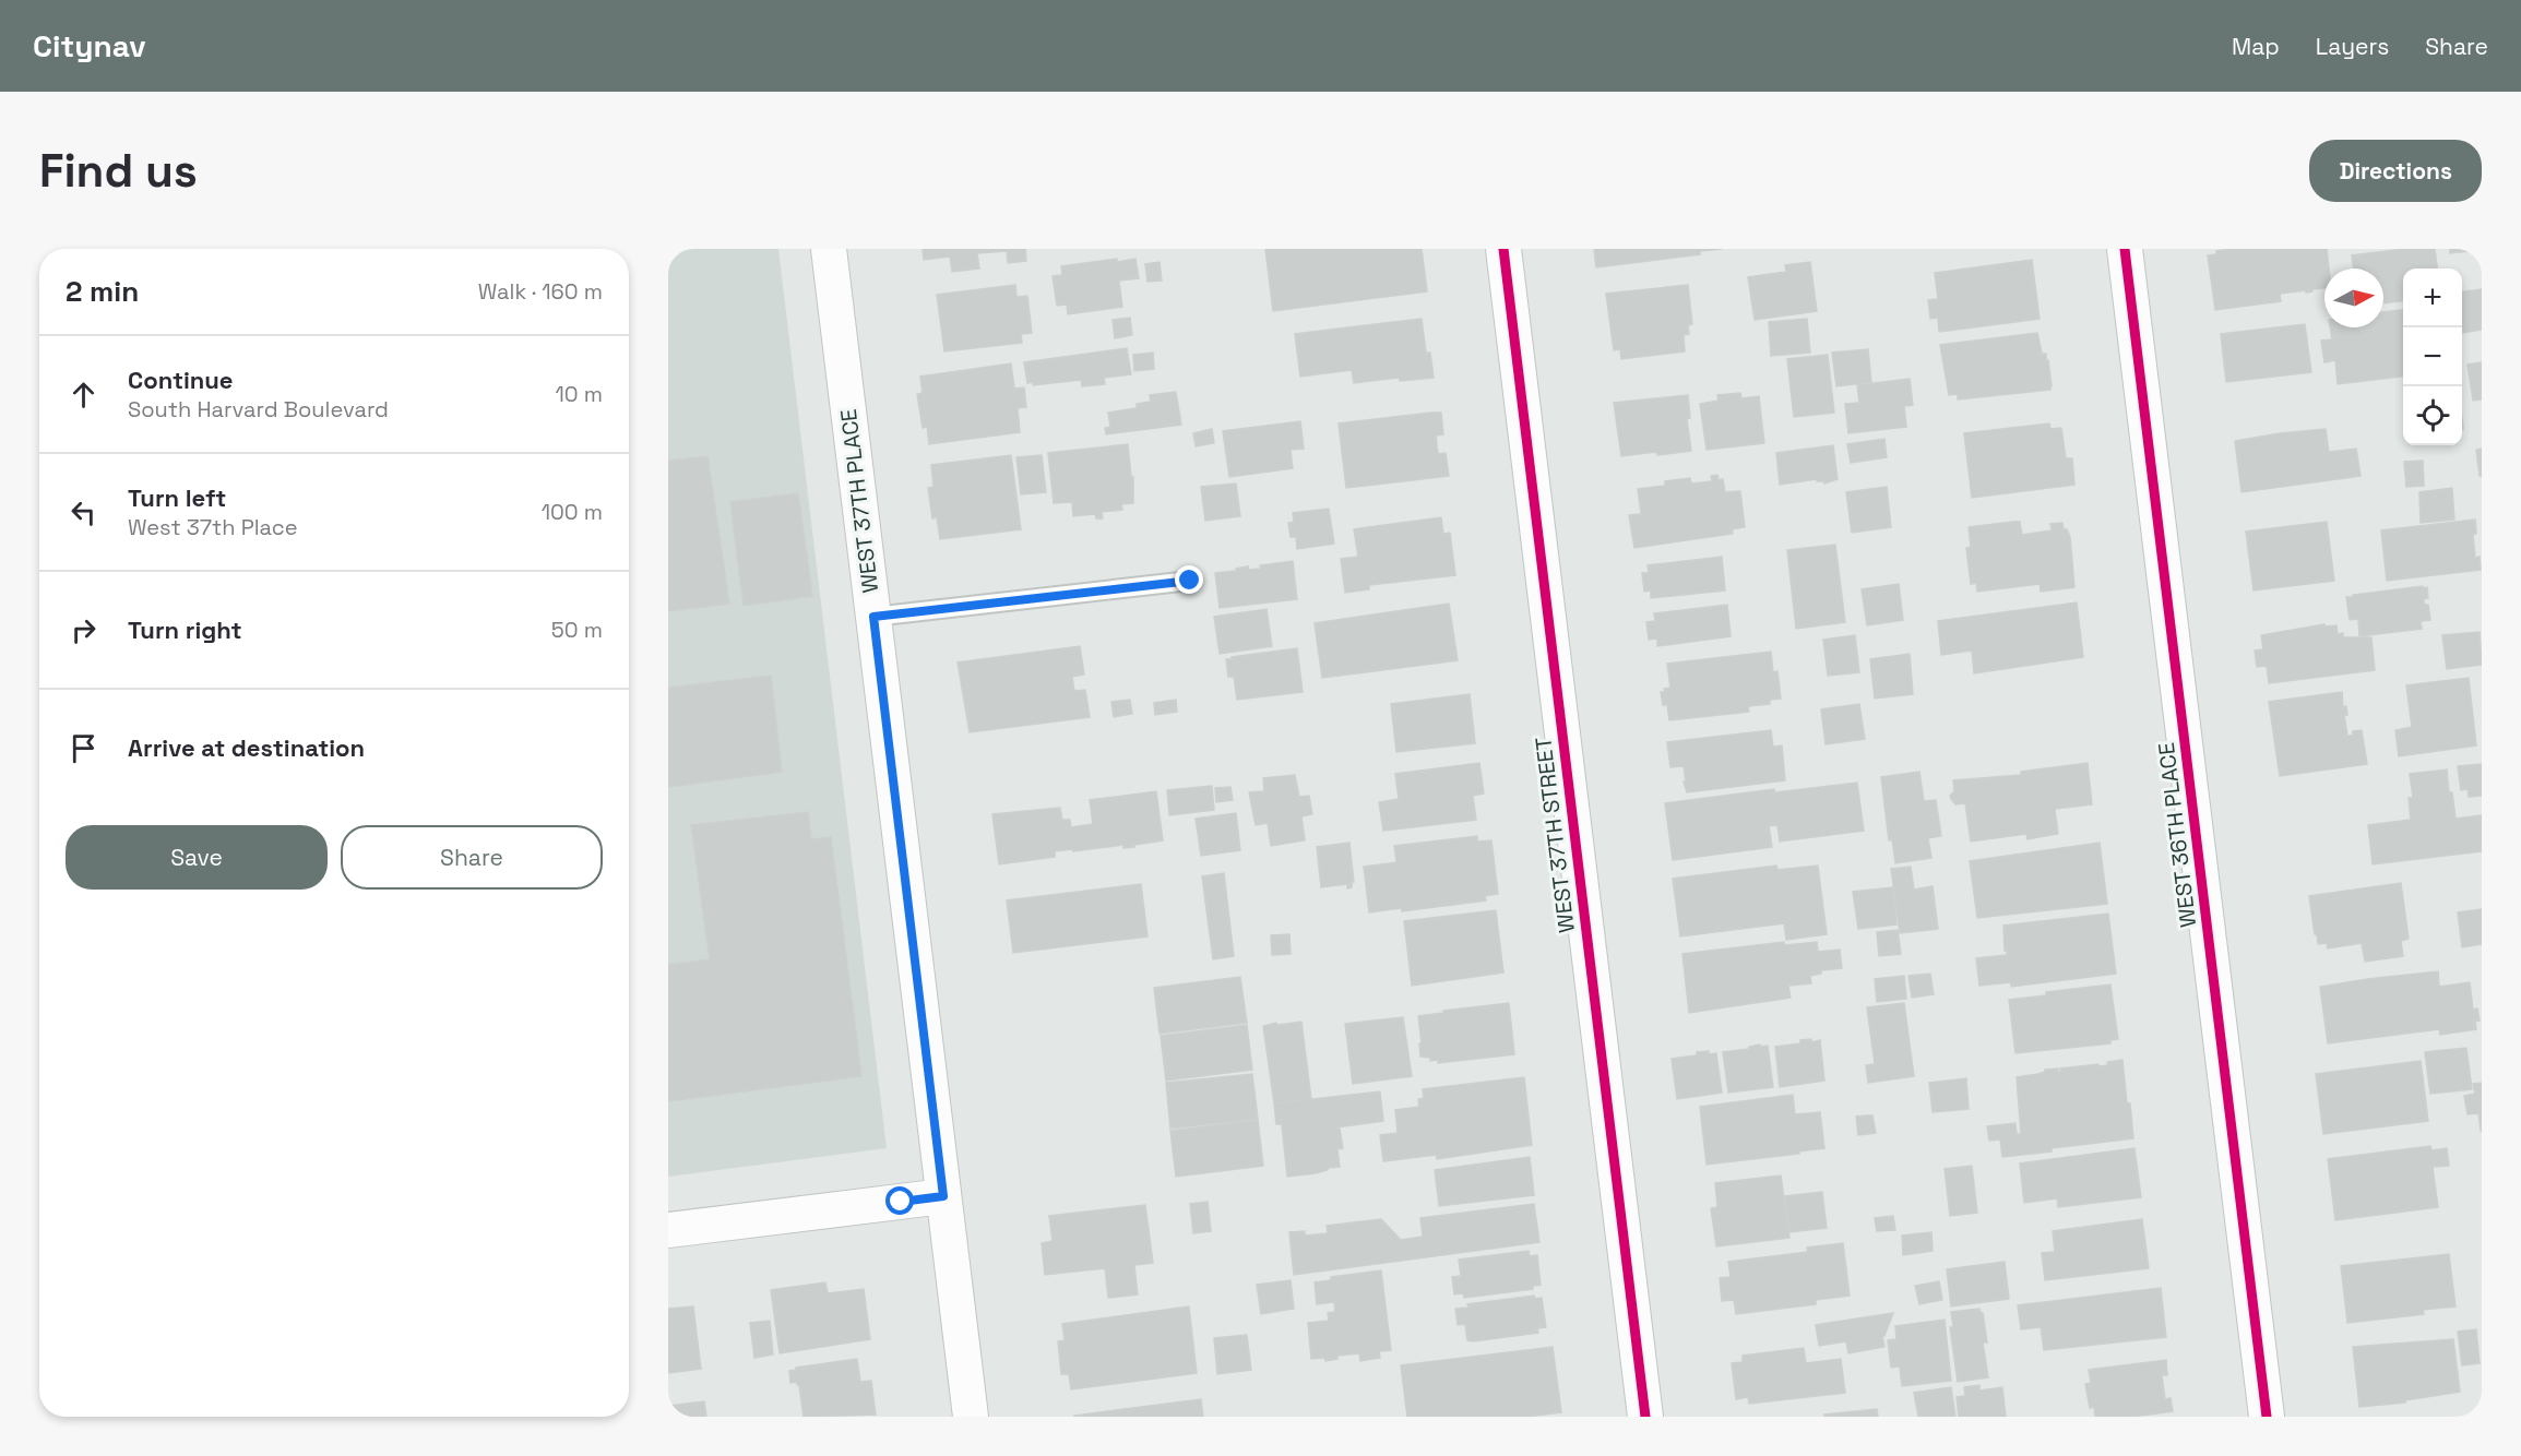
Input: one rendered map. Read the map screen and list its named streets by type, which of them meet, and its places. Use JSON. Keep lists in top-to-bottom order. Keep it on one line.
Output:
{"streets":{"street":["WEST 37TH PLACE","WEST 37TH STREET","WEST 36TH PLACE"]},"north":"right","page":{"header":"Citynav","nav":["Map","Layers","Share"],"buttons":["Directions",["Save","Share"]],"title":"Find us","heading":["2 min","Walk · 160 m"],"map_buttons":["+","−"],"list":[["Continue","South Harvard Boulevard","10 m"],["Turn left","West 37th Place","100 m"],["Turn right","50 m"],"Arrive at destination"]}}
